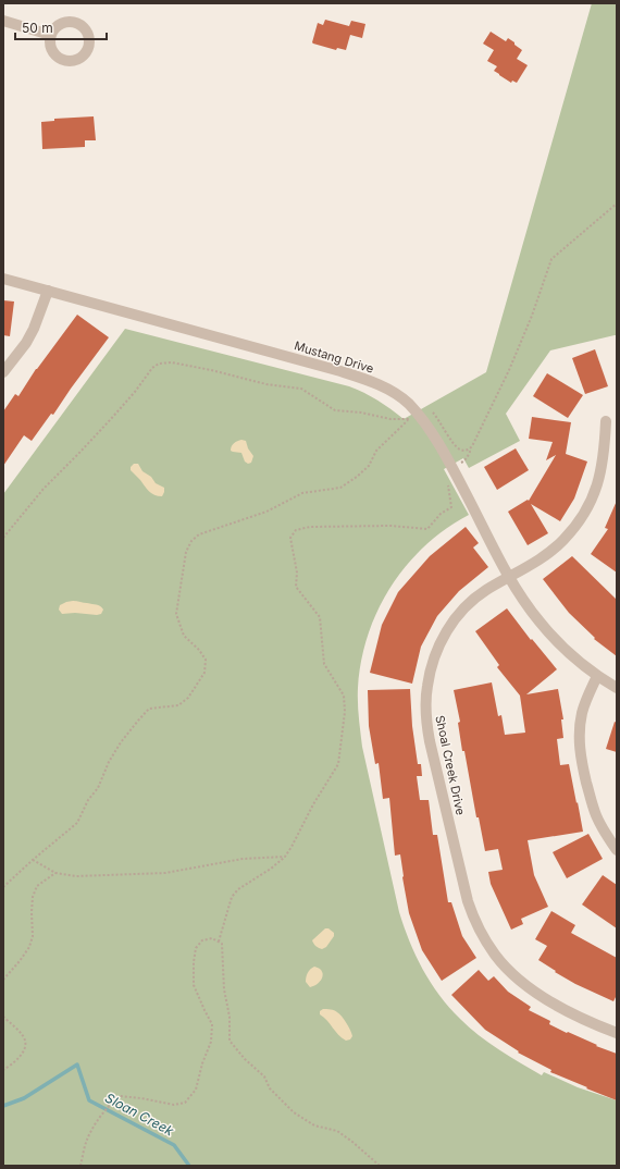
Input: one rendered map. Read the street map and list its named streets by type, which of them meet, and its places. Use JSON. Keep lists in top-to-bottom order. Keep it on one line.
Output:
{"streets":{"street":["Mustang Drive","Shoal Creek Drive"]},"crossings":[["Mustang Drive","Shoal Creek Drive"]],"water":["Sloan Creek"],"scale_bar":"50 m"}
